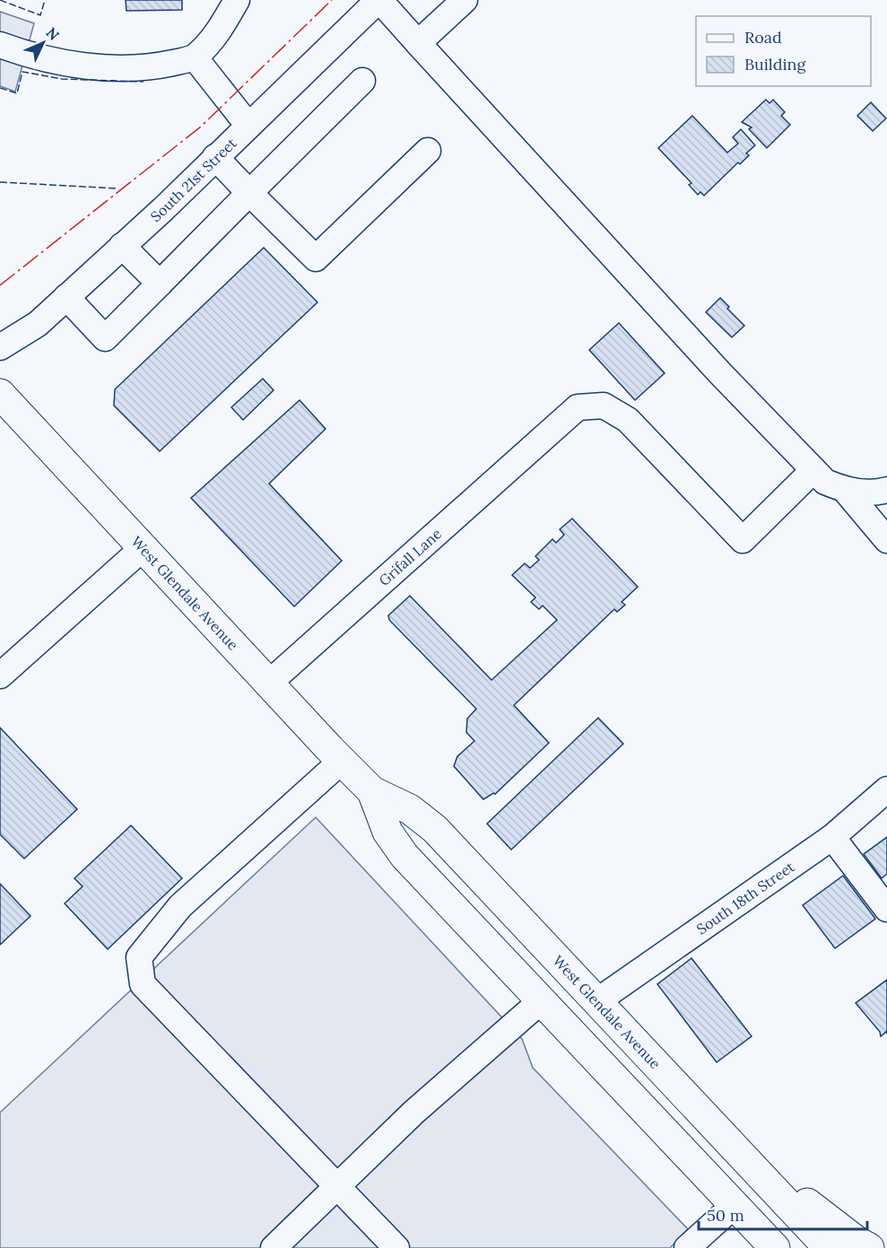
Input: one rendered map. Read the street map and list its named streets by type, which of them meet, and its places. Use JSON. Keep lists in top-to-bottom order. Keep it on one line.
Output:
{"streets":{"main road":["West Glendale Avenue"],"street":["South 21st Street","Grifall Lane","South 18th Street"]},"crossings":[["Grifall Lane","West Glendale Avenue"],["West Glendale Avenue","South 18th Street"]],"legend":["Road","Building"],"scale_bar":"50 m","north":"top right"}
